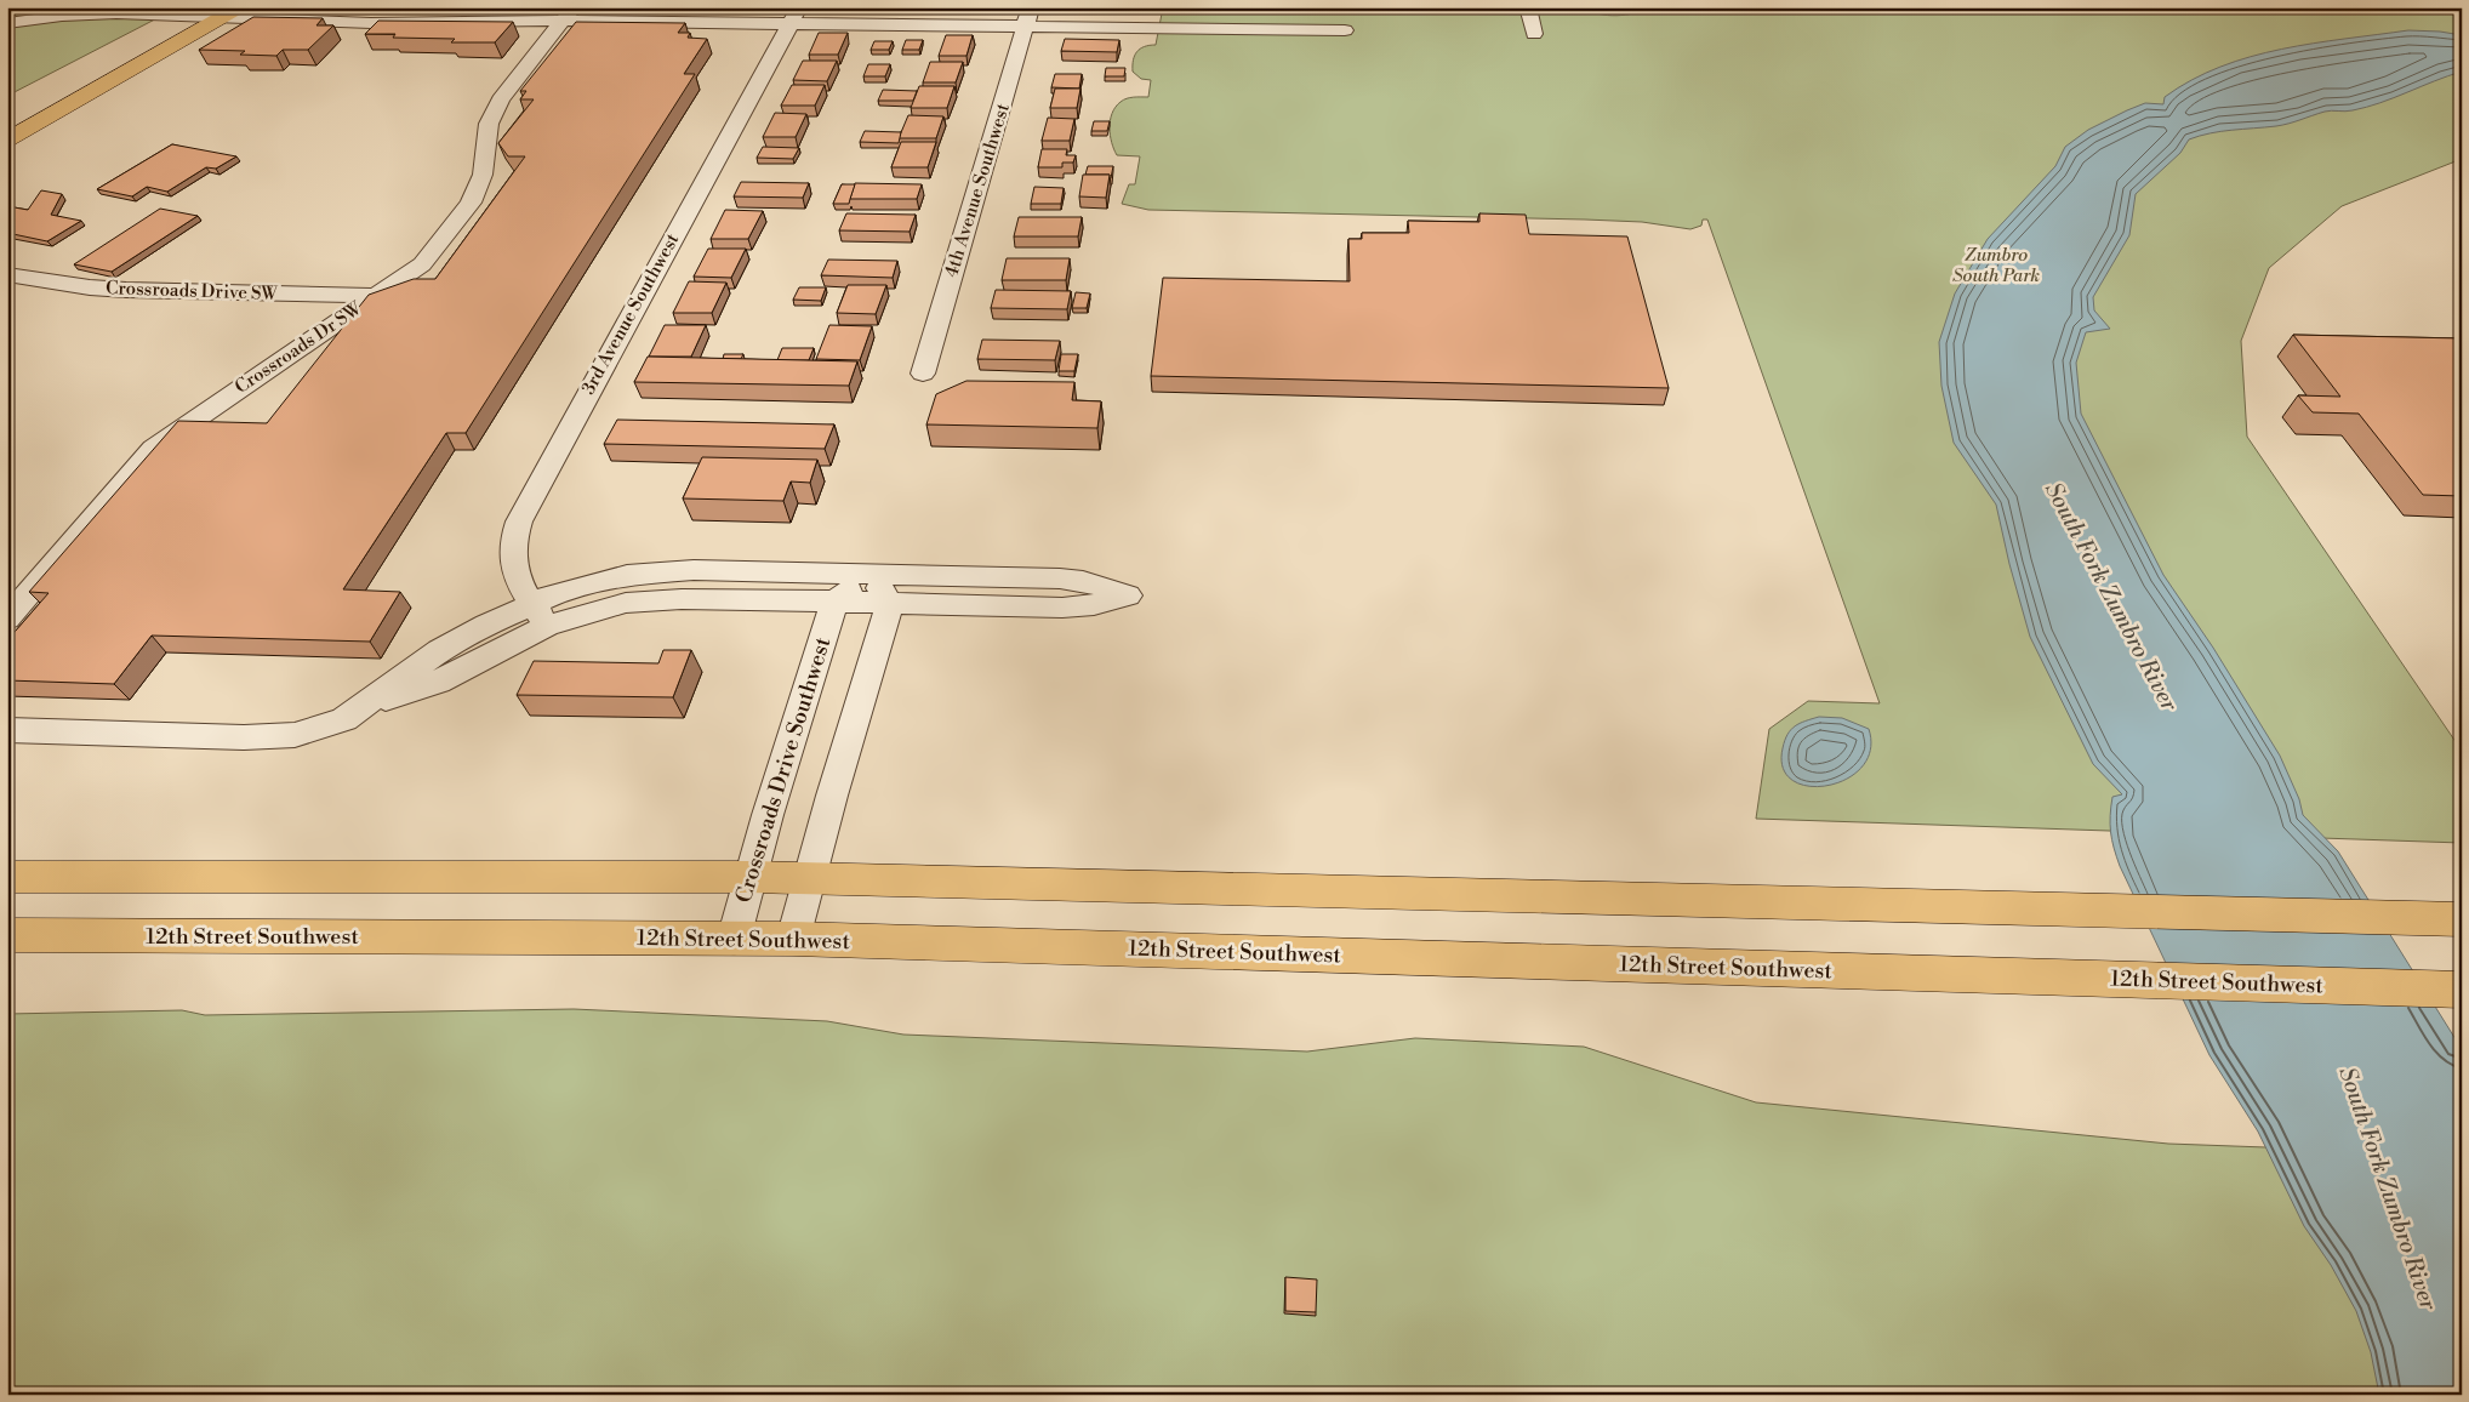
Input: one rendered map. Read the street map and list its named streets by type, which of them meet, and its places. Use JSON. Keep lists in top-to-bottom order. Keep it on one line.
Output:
{"streets":{"main road":["12th Street Southwest"],"street":["4th Avenue Southwest","Crossroads Drive SW","3rd Avenue Southwest","Crossroads Dr SW","Crossroads Drive Southwest"]},"crossings":[["Crossroads Drive SW","Crossroads Dr SW"],["Crossroads Drive Southwest","12th Street Southwest"]],"water":["South Fork Zumbro River"],"parks":["Zumbro South Park"]}
